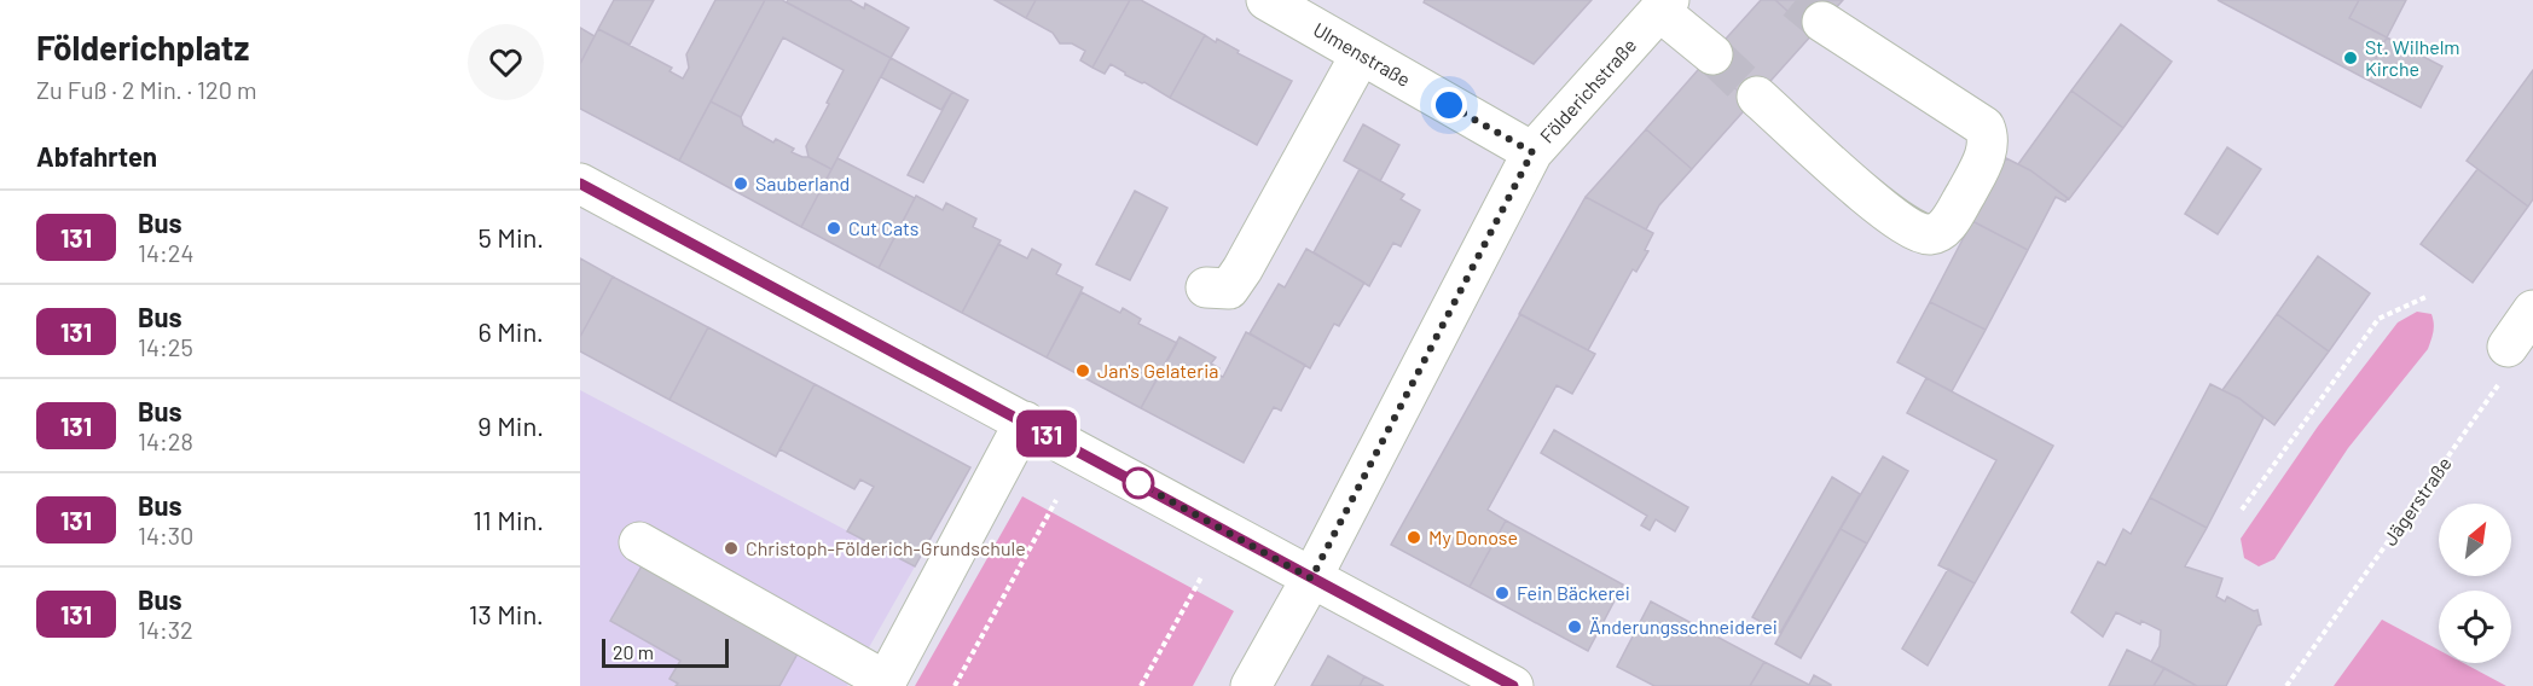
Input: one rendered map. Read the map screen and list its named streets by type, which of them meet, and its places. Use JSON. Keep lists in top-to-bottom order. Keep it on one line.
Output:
{"streets":{"street":["Ulmenstraße","Földerichstraße"],"path":["Jägerstraße"]},"crossings":[["Ulmenstraße","Földerichstraße"]],"places":["St. Wilhelm Kirche","Sauberland","Cut Cats","Jan's Gelateria","My Donose","Christoph-Földerich-Grundschule","Fein Bäckerei","Änderungsschneiderei"],"lines":["bus line 131"],"scale_bar":"20 m","north":"top right","page":{"heading":[["Földerichplatz","Zu Fuß · 2 Min. · 120 m"],"Abfahrten"],"on_map":"131","list":[{"mark":"131","name":"Bus","note":"14:24","value":"5 Min."},{"mark":"131","name":"Bus","note":"14:25","value":"6 Min."},{"mark":"131","name":"Bus","note":"14:28","value":"9 Min."},{"mark":"131","name":"Bus","note":"14:30","value":"11 Min."},{"mark":"131","name":"Bus","note":"14:32","value":"13 Min."}],"scale":"20 m"}}
